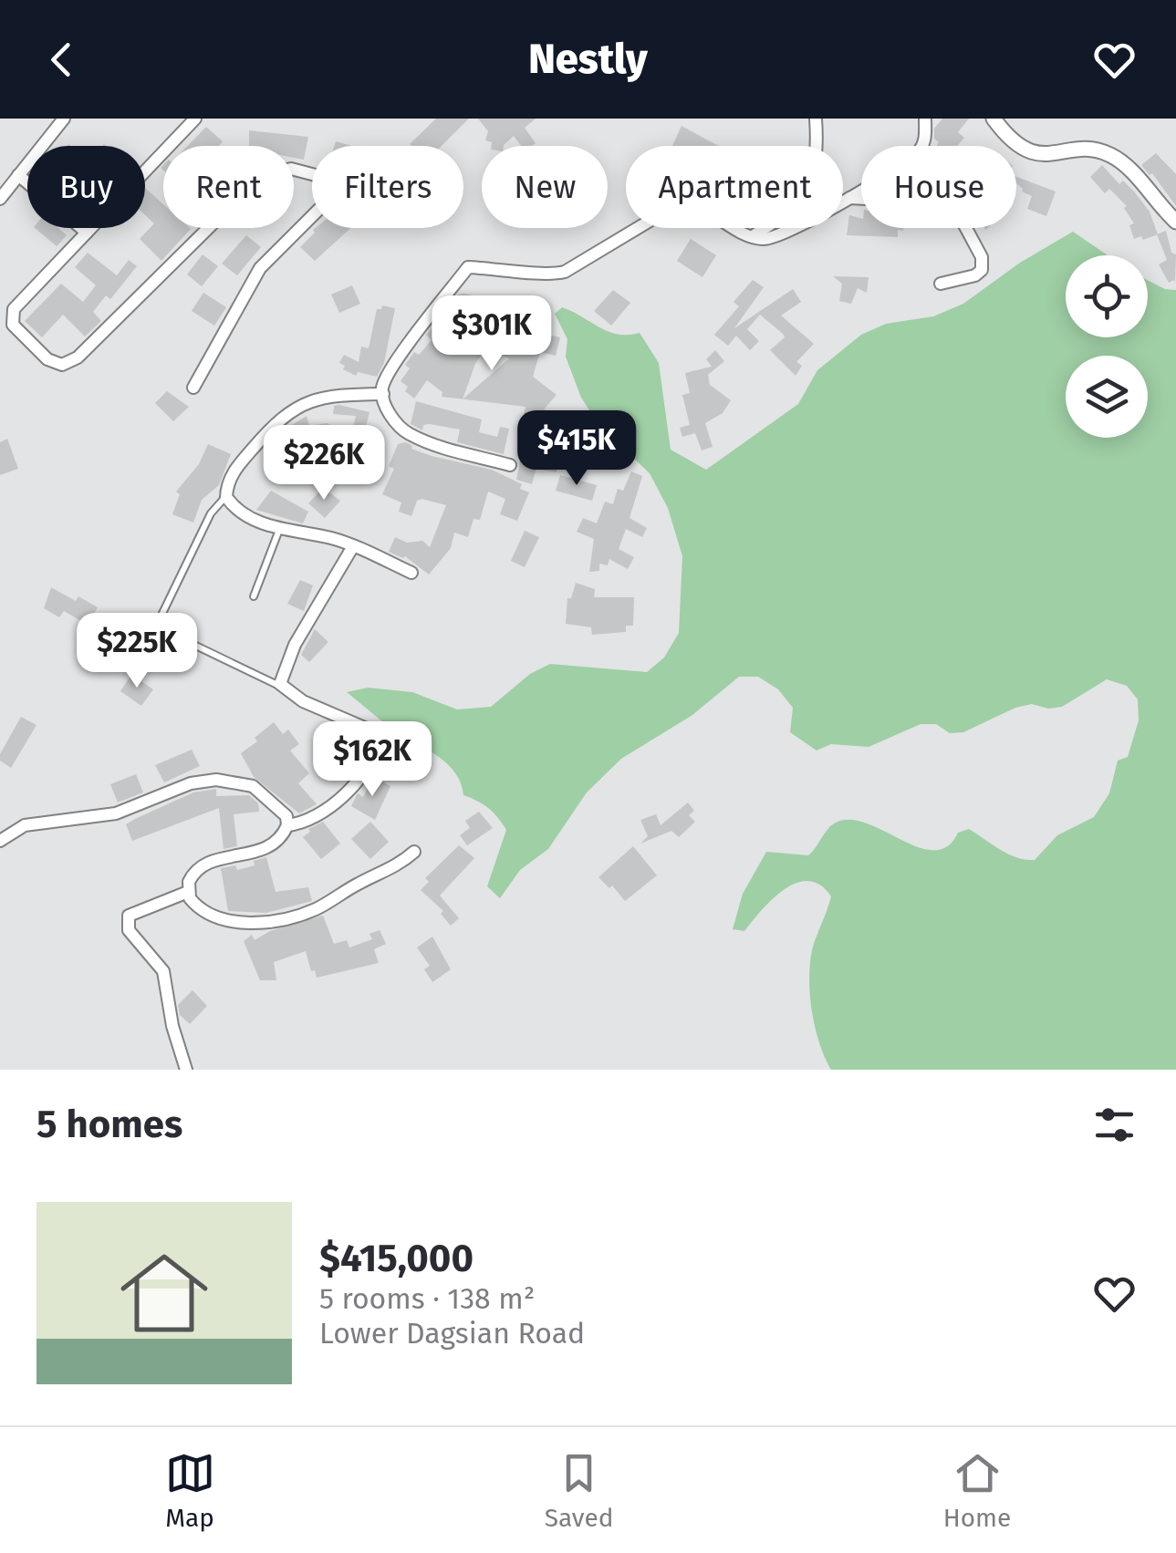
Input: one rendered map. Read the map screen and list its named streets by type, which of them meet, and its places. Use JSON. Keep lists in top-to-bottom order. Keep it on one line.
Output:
{"page":{"header":"Nestly","chip":["Buy","Rent","Filters","New","Apartment","House"],"price":["$301K","$415K","$226K","$225K","$162K"],"heading":"5 homes","list":[{"name":"$415,000","note":"5 rooms · 138 m² · Lower Dagsian Road"}],"tabs":["Map","Saved","Home"]}}
